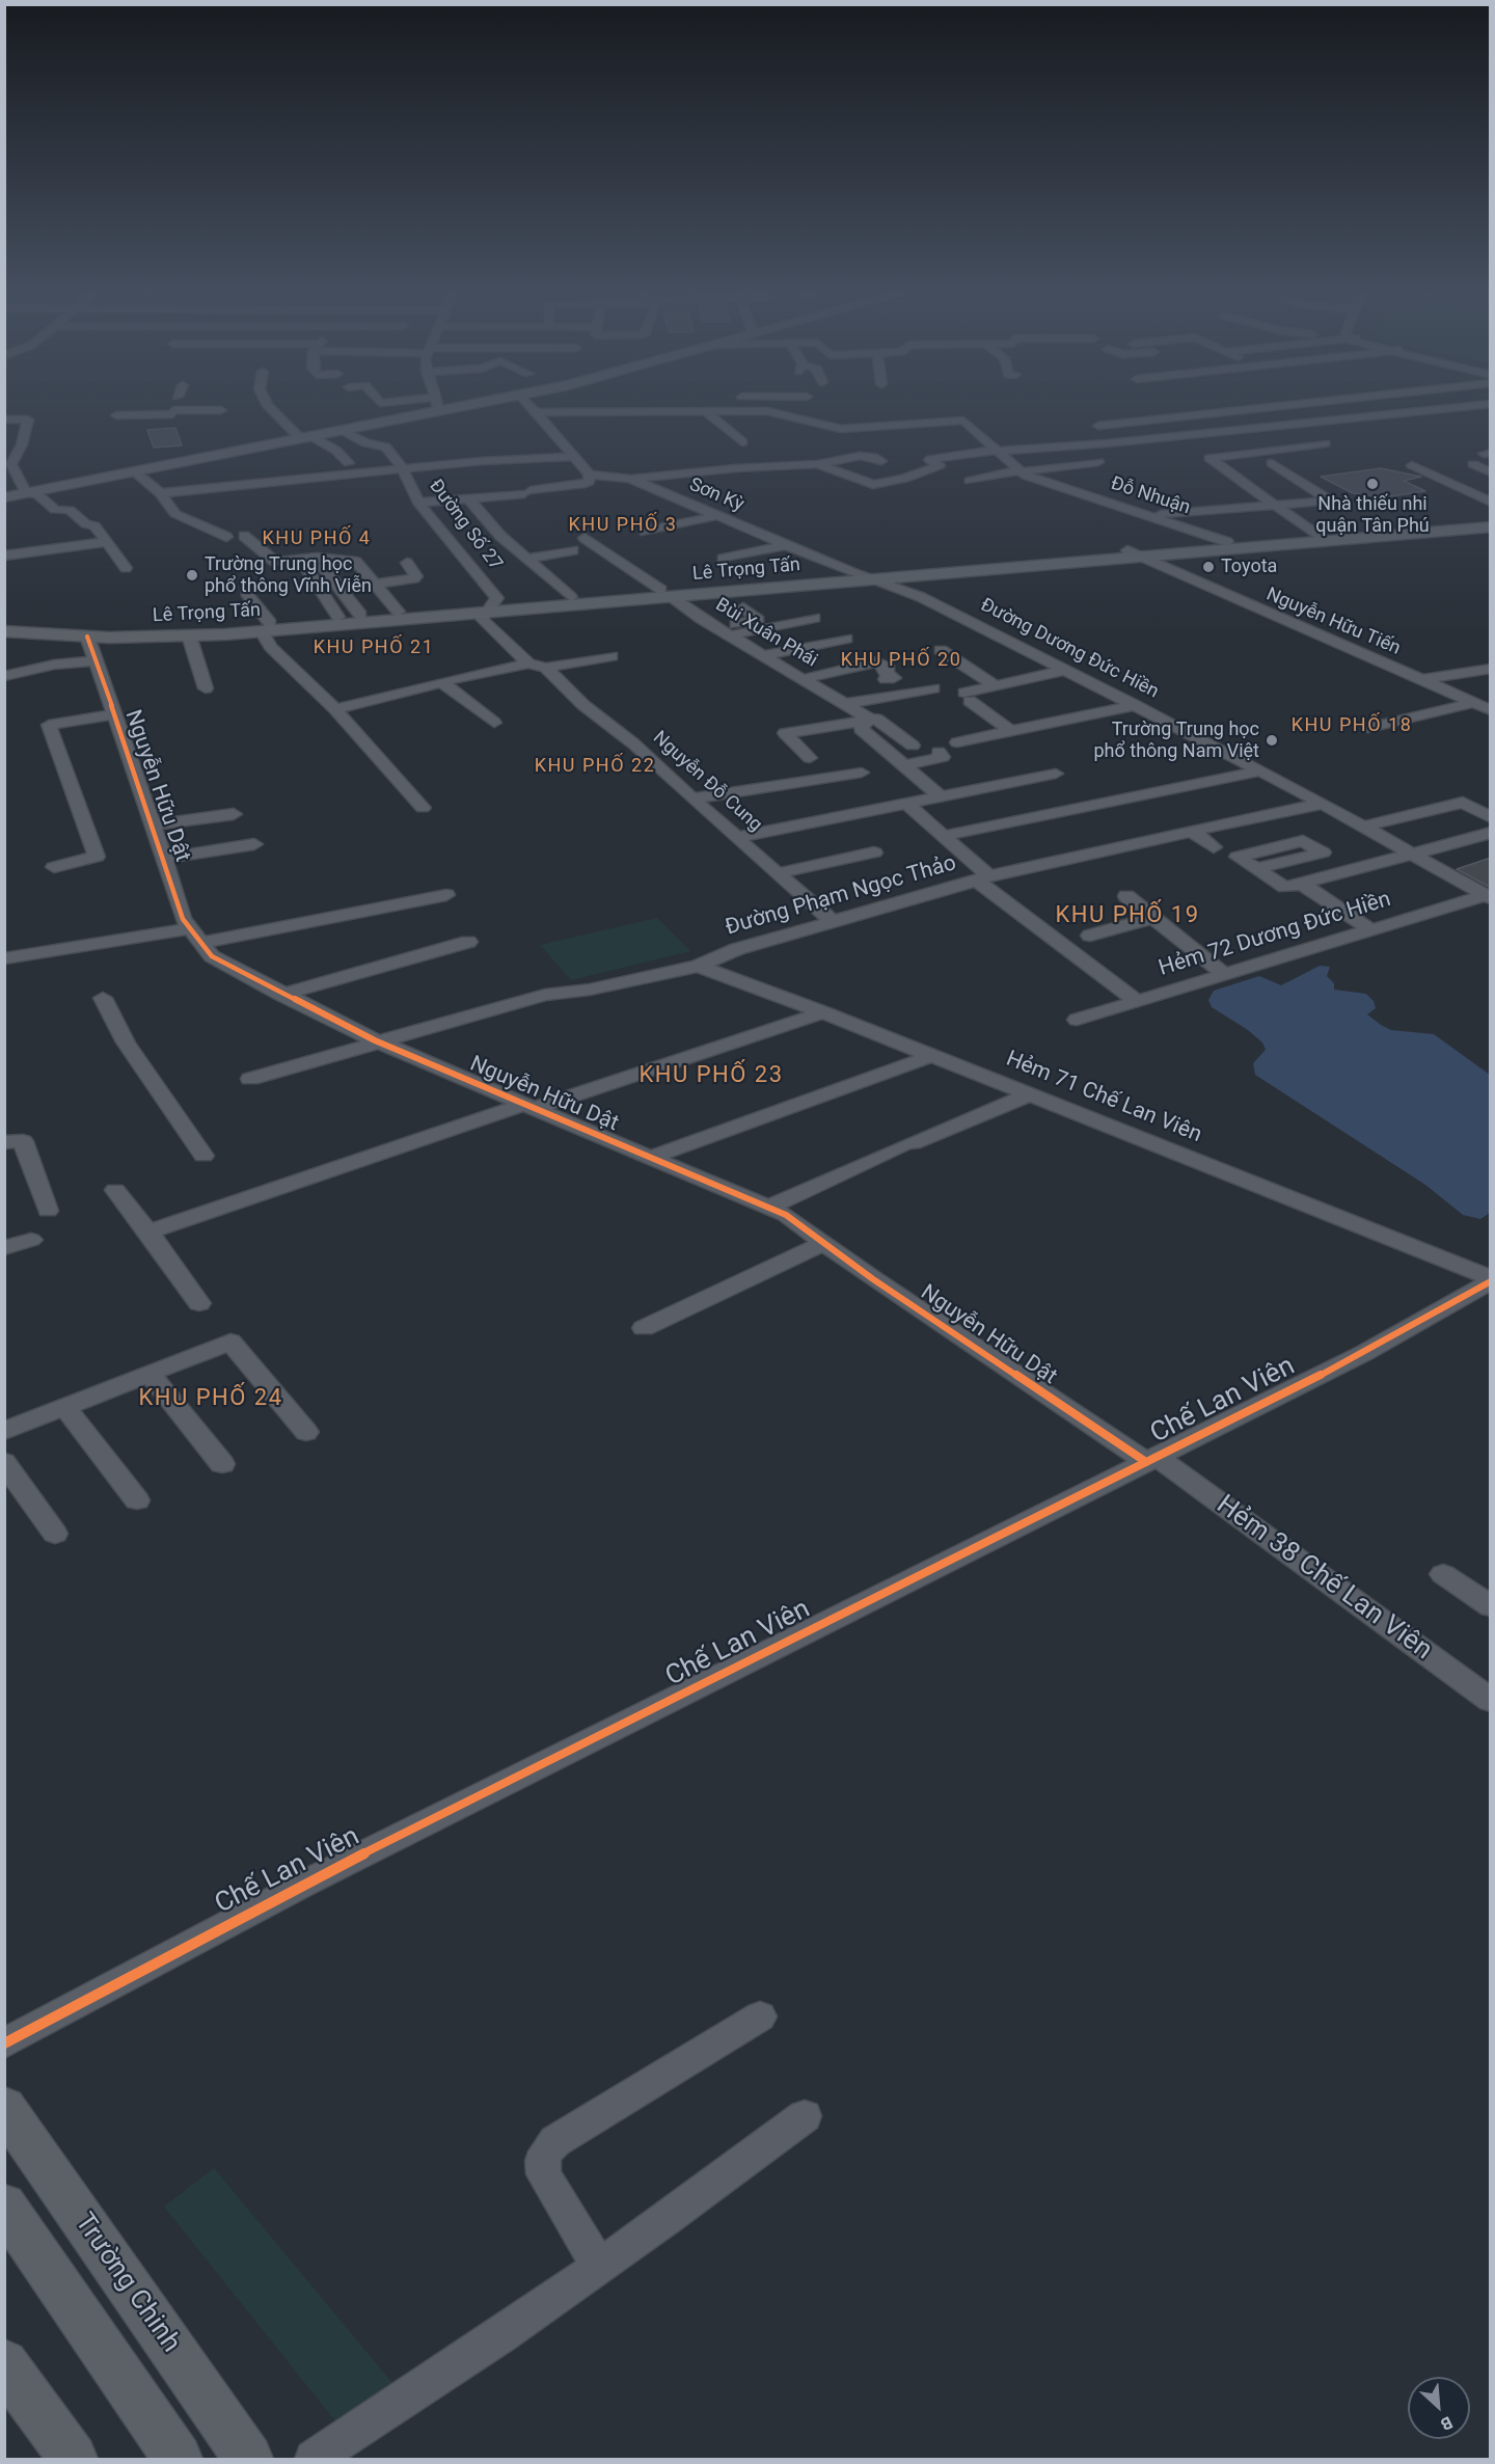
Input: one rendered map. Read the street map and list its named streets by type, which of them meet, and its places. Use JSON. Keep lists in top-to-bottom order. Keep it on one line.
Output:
{"streets":{"main road":["Lê Trọng Tấn","Trường Chinh"],"street":["Sơn Kỳ","Đỗ Nhuận","Đường Số 27","Nguyễn Hữu Tiến","Bùi Xuân Phái","Đường Dương Đức Hiền","Nguyễn Đỗ Cung","Nguyễn Hữu Dật","Đường Phạm Ngọc Thảo","Hẻm 72 Dương Đức Hiền","Hẻm 71 Chế Lan Viên","Chế Lan Viên","Hẻm 38 Chế Lan Viên"]},"crossings":[["Sơn Kỳ","Lê Trọng Tấn"],["Sơn Kỳ","Đường Dương Đức Hiền"],["Đỗ Nhuận","Lê Trọng Tấn"],["Đường Số 27","Lê Trọng Tấn"],["Lê Trọng Tấn","Nguyễn Hữu Tiến"],["Lê Trọng Tấn","Bùi Xuân Phái"],["Lê Trọng Tấn","Đường Dương Đức Hiền"],["Lê Trọng Tấn","Nguyễn Hữu Dật"],["Đường Dương Đức Hiền","Đường Phạm Ngọc Thảo"],["Đường Dương Đức Hiền","Hẻm 72 Dương Đức Hiền"],["Nguyễn Đỗ Cung","Đường Phạm Ngọc Thảo"],["Nguyễn Hữu Dật","Đường Phạm Ngọc Thảo"],["Nguyễn Hữu Dật","Chế Lan Viên"],["Nguyễn Hữu Dật","Hẻm 38 Chế Lan Viên"],["Đường Phạm Ngọc Thảo","Hẻm 71 Chế Lan Viên"],["Hẻm 71 Chế Lan Viên","Chế Lan Viên"],["Chế Lan Viên","Hẻm 38 Chế Lan Viên"]],"districts":["KHU PHỐ 3","KHU PHỐ 4","KHU PHỐ 21","KHU PHỐ 20","KHU PHỐ 18","KHU PHỐ 22","KHU PHỐ 19","KHU PHỐ 23","KHU PHỐ 24"],"places":["Nhà thiếu nhi quận Tân Phú","Toyota","Trường Trung học phổ thông Vĩnh Viễn","Trường Trung học phổ thông Nam Việt"],"north":"bottom right"}
